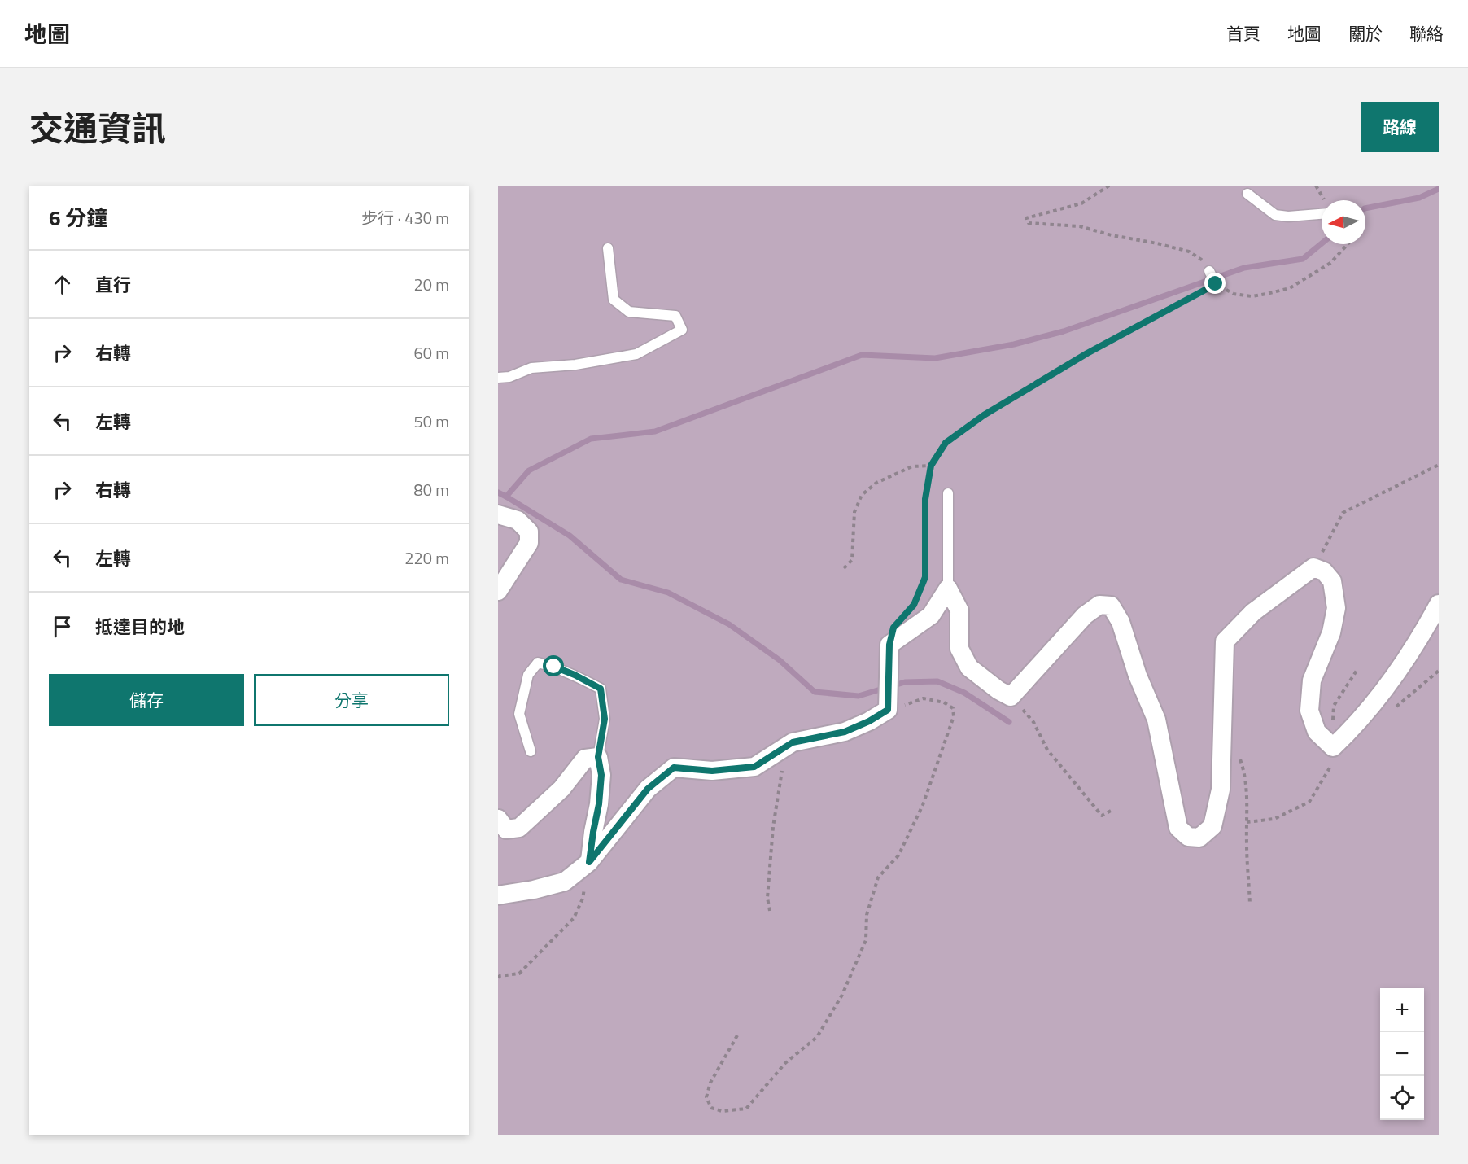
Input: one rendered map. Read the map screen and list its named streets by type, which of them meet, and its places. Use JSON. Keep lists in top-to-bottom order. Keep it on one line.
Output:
{"north":"left","page":{"header":"地圖","nav":["首頁","地圖","關於","聯絡"],"title":"交通資訊","buttons":["路線",["儲存","分享"]],"heading":["6 分鐘","步行 · 430 m"],"list":[["直行","20 m"],["右轉","60 m"],["左轉","50 m"],["右轉","80 m"],["左轉","220 m"],"抵達目的地"],"map_buttons":["+","−"]}}
